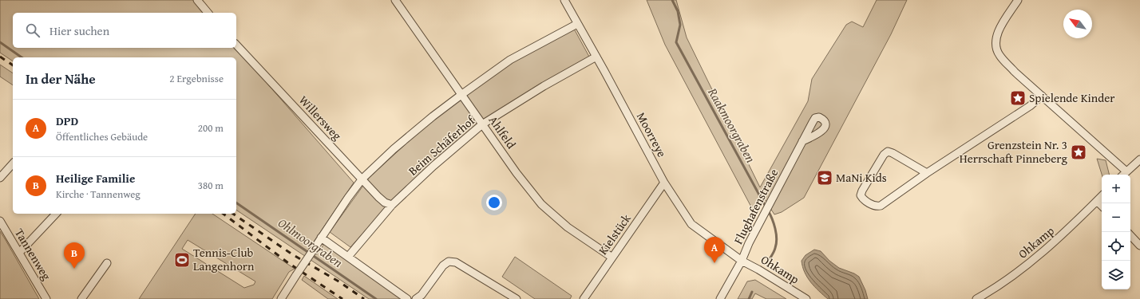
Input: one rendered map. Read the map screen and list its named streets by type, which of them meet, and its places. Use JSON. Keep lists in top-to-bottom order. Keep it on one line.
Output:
{"streets":{"street":["Willersweg","Ahlfeld","Moorreye","Beim Schäferhof","Flughafenstraße","Kielstück","Ohkamp","Tannenweg"]},"crossings":[["Willersweg","Beim Schäferhof"],["Ahlfeld","Beim Schäferhof"],["Ahlfeld","Kielstück"],["Moorreye","Beim Schäferhof"],["Moorreye","Flughafenstraße"],["Moorreye","Kielstück"],["Moorreye","Ohkamp"],["Flughafenstraße","Ohkamp"]],"water":["Raakmoorgraben","Ohlmoorgraben"],"places":{"place":["Spielende Kinder","Grenzstein Nr. 3 Herrschaft Pinneberg"],"school or university":["MaNi Kids"],"sports":["Tennis-Club Langenhorn"]},"north":"top left","page":{"search":"Hier suchen","heading":["In der Nähe","2 Ergebnisse"],"list":[{"mark":"A","name":"DPD","note":"Öffentliches Gebäude","value":"200 m"},{"mark":"B","name":"Heilige Familie","note":"Kirche · Tannenweg","value":"380 m"}],"map_buttons":["+","−"],"pins":["A","B"]}}
